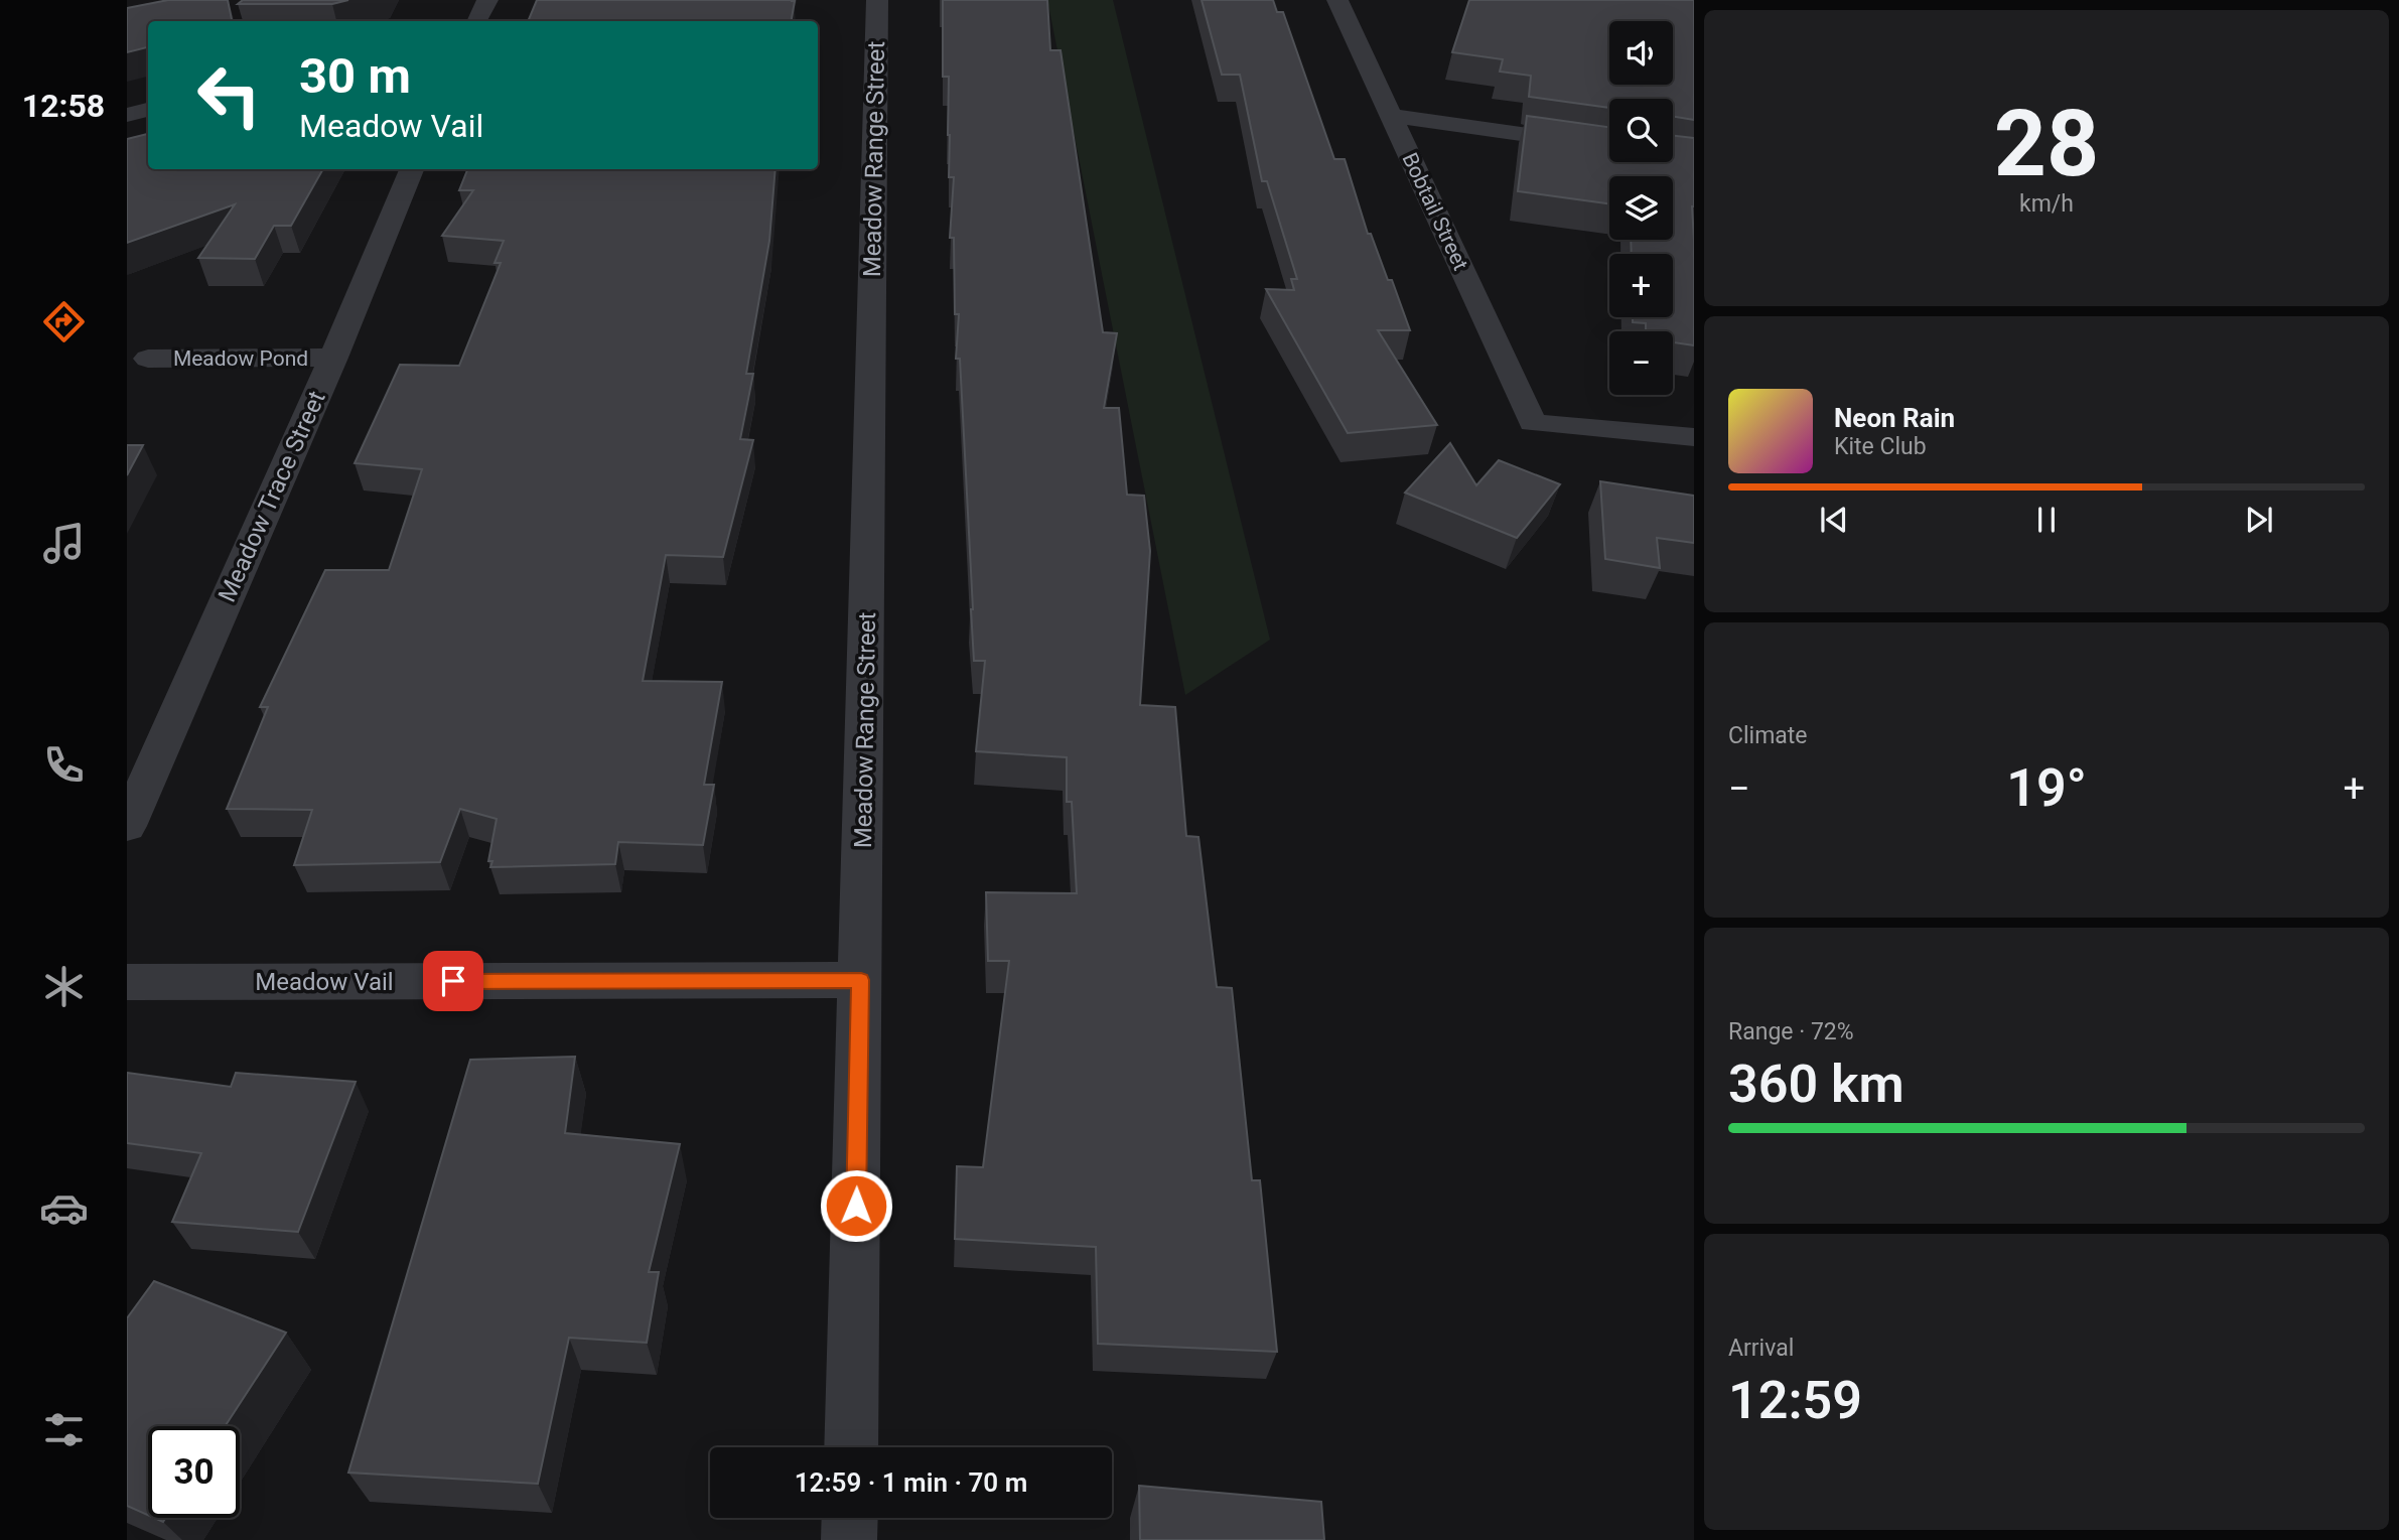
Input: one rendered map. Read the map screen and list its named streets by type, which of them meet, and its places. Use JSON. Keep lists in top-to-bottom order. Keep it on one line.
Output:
{"streets":{"street":["Meadow Range Street","Bobtail Street","Meadow Pond","Meadow Trace Street","Meadow Vail"]},"crossings":[["Meadow Range Street","Meadow Vail"],["Meadow Pond","Meadow Trace Street"]],"page":{"tabs":"12:58","tile":[["28","km/h"],"Climate",["Range · 72%","360 km"],["Arrival","12:59"]],"map_buttons":["+","−"],"turn":["30 m","Meadow Vail"],"song":["Neon Rain","Kite Club"],"heat":["−","19°","+"],"limit":"30","trip":"12:59 · 1 min · 70 m"}}
